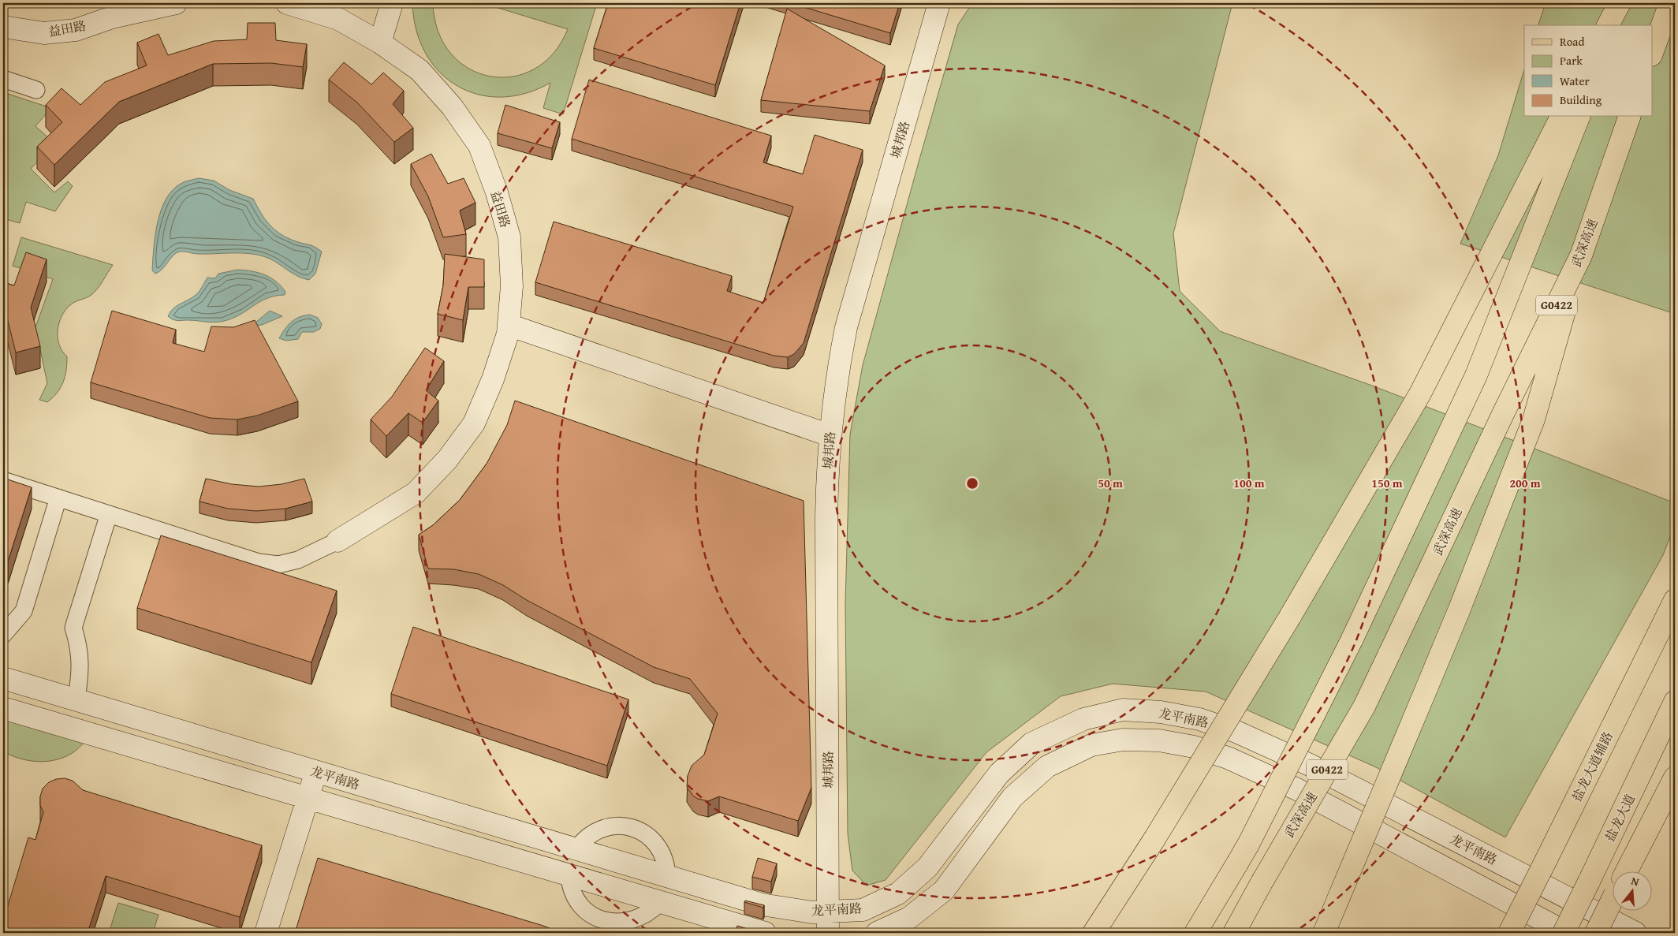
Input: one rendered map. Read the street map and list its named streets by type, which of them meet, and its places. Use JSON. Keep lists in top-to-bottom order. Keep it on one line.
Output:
{"streets":{"main road":["益田路","城邦路","武深高速","G0422","龙平南路","盐龙大道辅路","盐龙大道"]},"crossings":[["城邦路","龙平南路"]],"legend":["Road","Park","Water","Building"],"north":"top","rings":["50 m","100 m","150 m","200 m"]}
